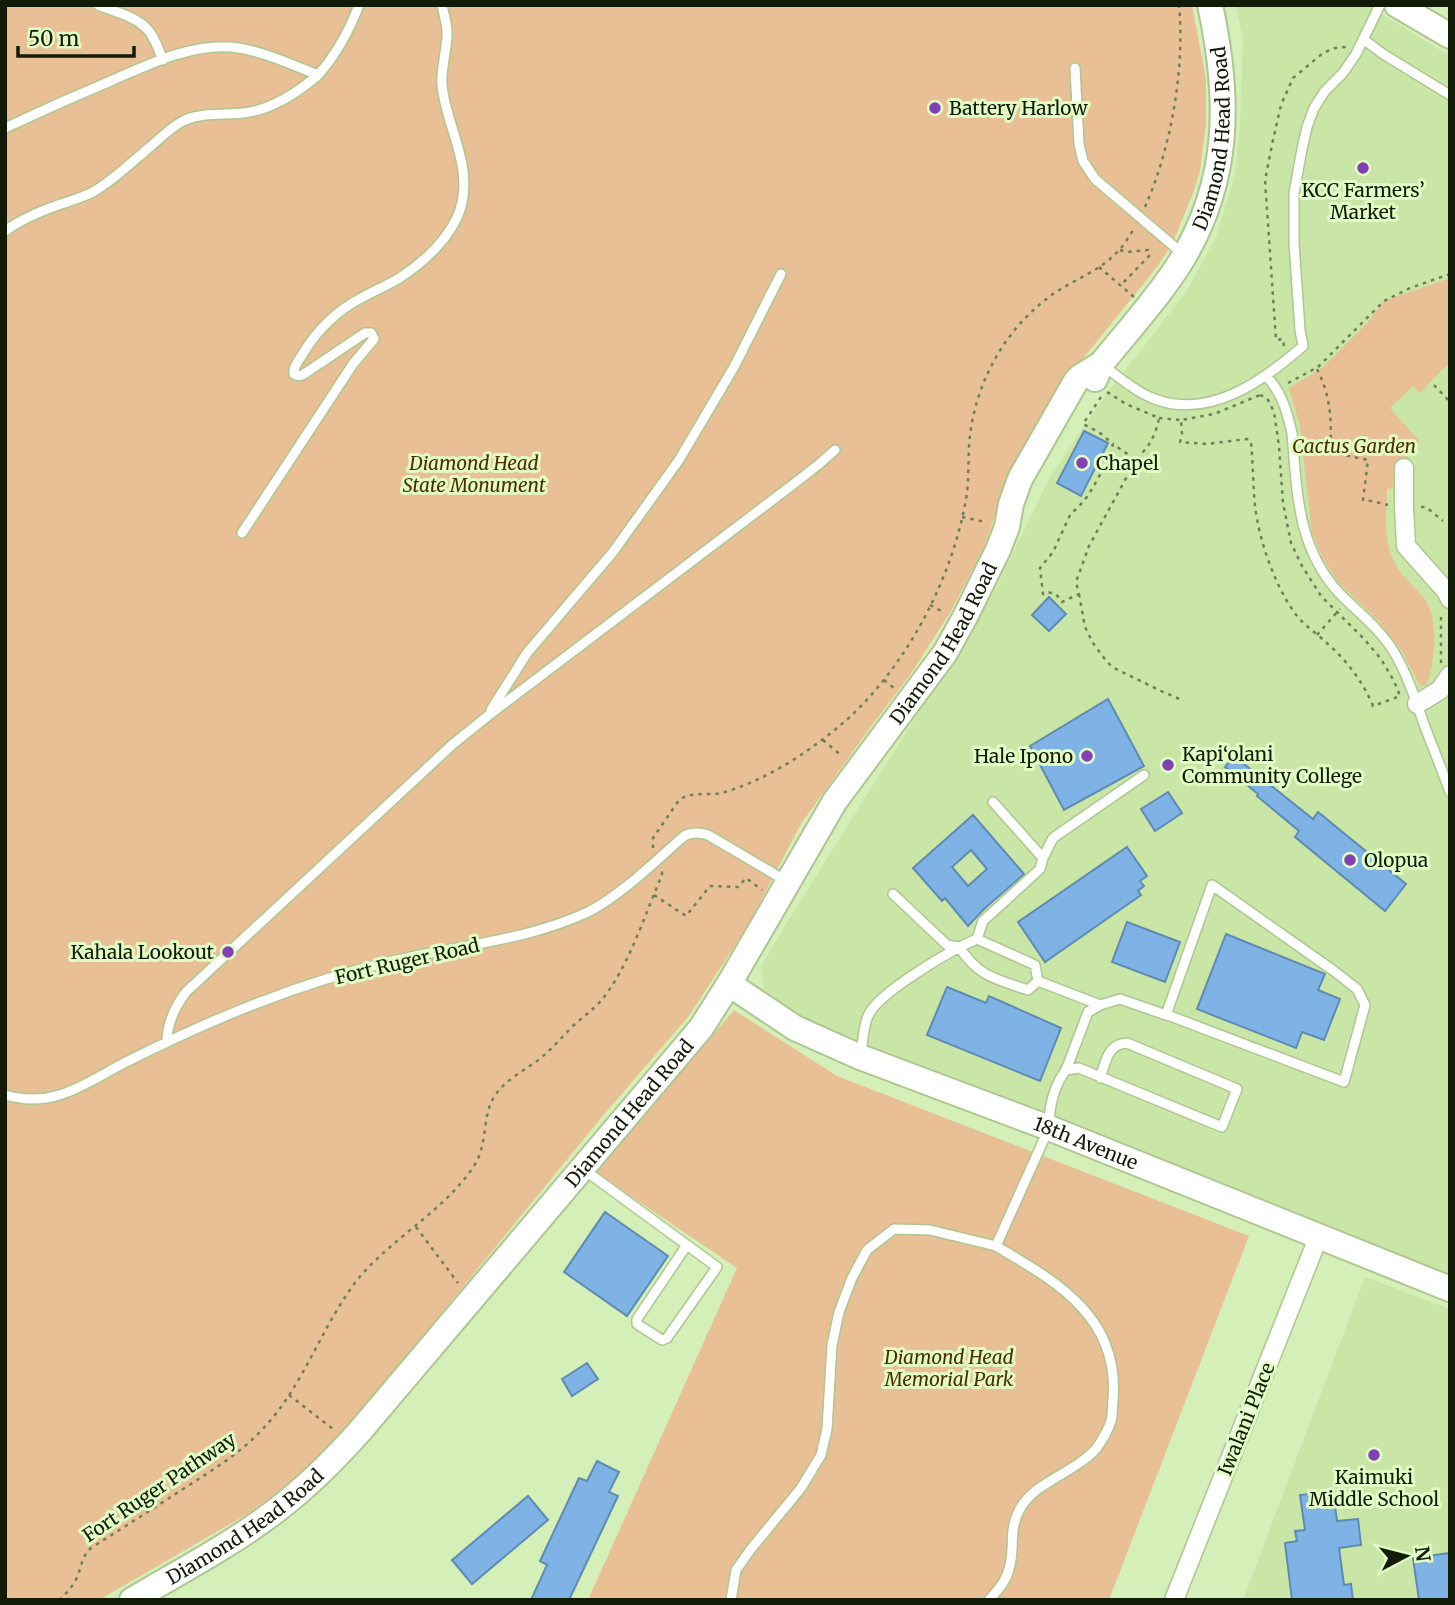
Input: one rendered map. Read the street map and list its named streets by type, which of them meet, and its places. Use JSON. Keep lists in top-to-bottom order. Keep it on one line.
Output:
{"streets":{"street":["Diamond Head Road","18th Avenue","Iwalani Place"],"lane":["Fort Ruger Road"],"path":["Fort Ruger Pathway"]},"crossings":[["Diamond Head Road","Fort Ruger Road"],["Diamond Head Road","18th Avenue"],["18th Avenue","Iwalani Place"]],"parks":["Cactus Garden","Diamond Head State Monument","Diamond Head Memorial Park"],"places":["Battery Harlow","KCC Farmers’ Market","Chapel","Hale Ipono","Kapi‘olani Community College","Olopua","Kahala Lookout","Kaimuki Middle School"],"scale_bar":"50 m","north":"right"}
